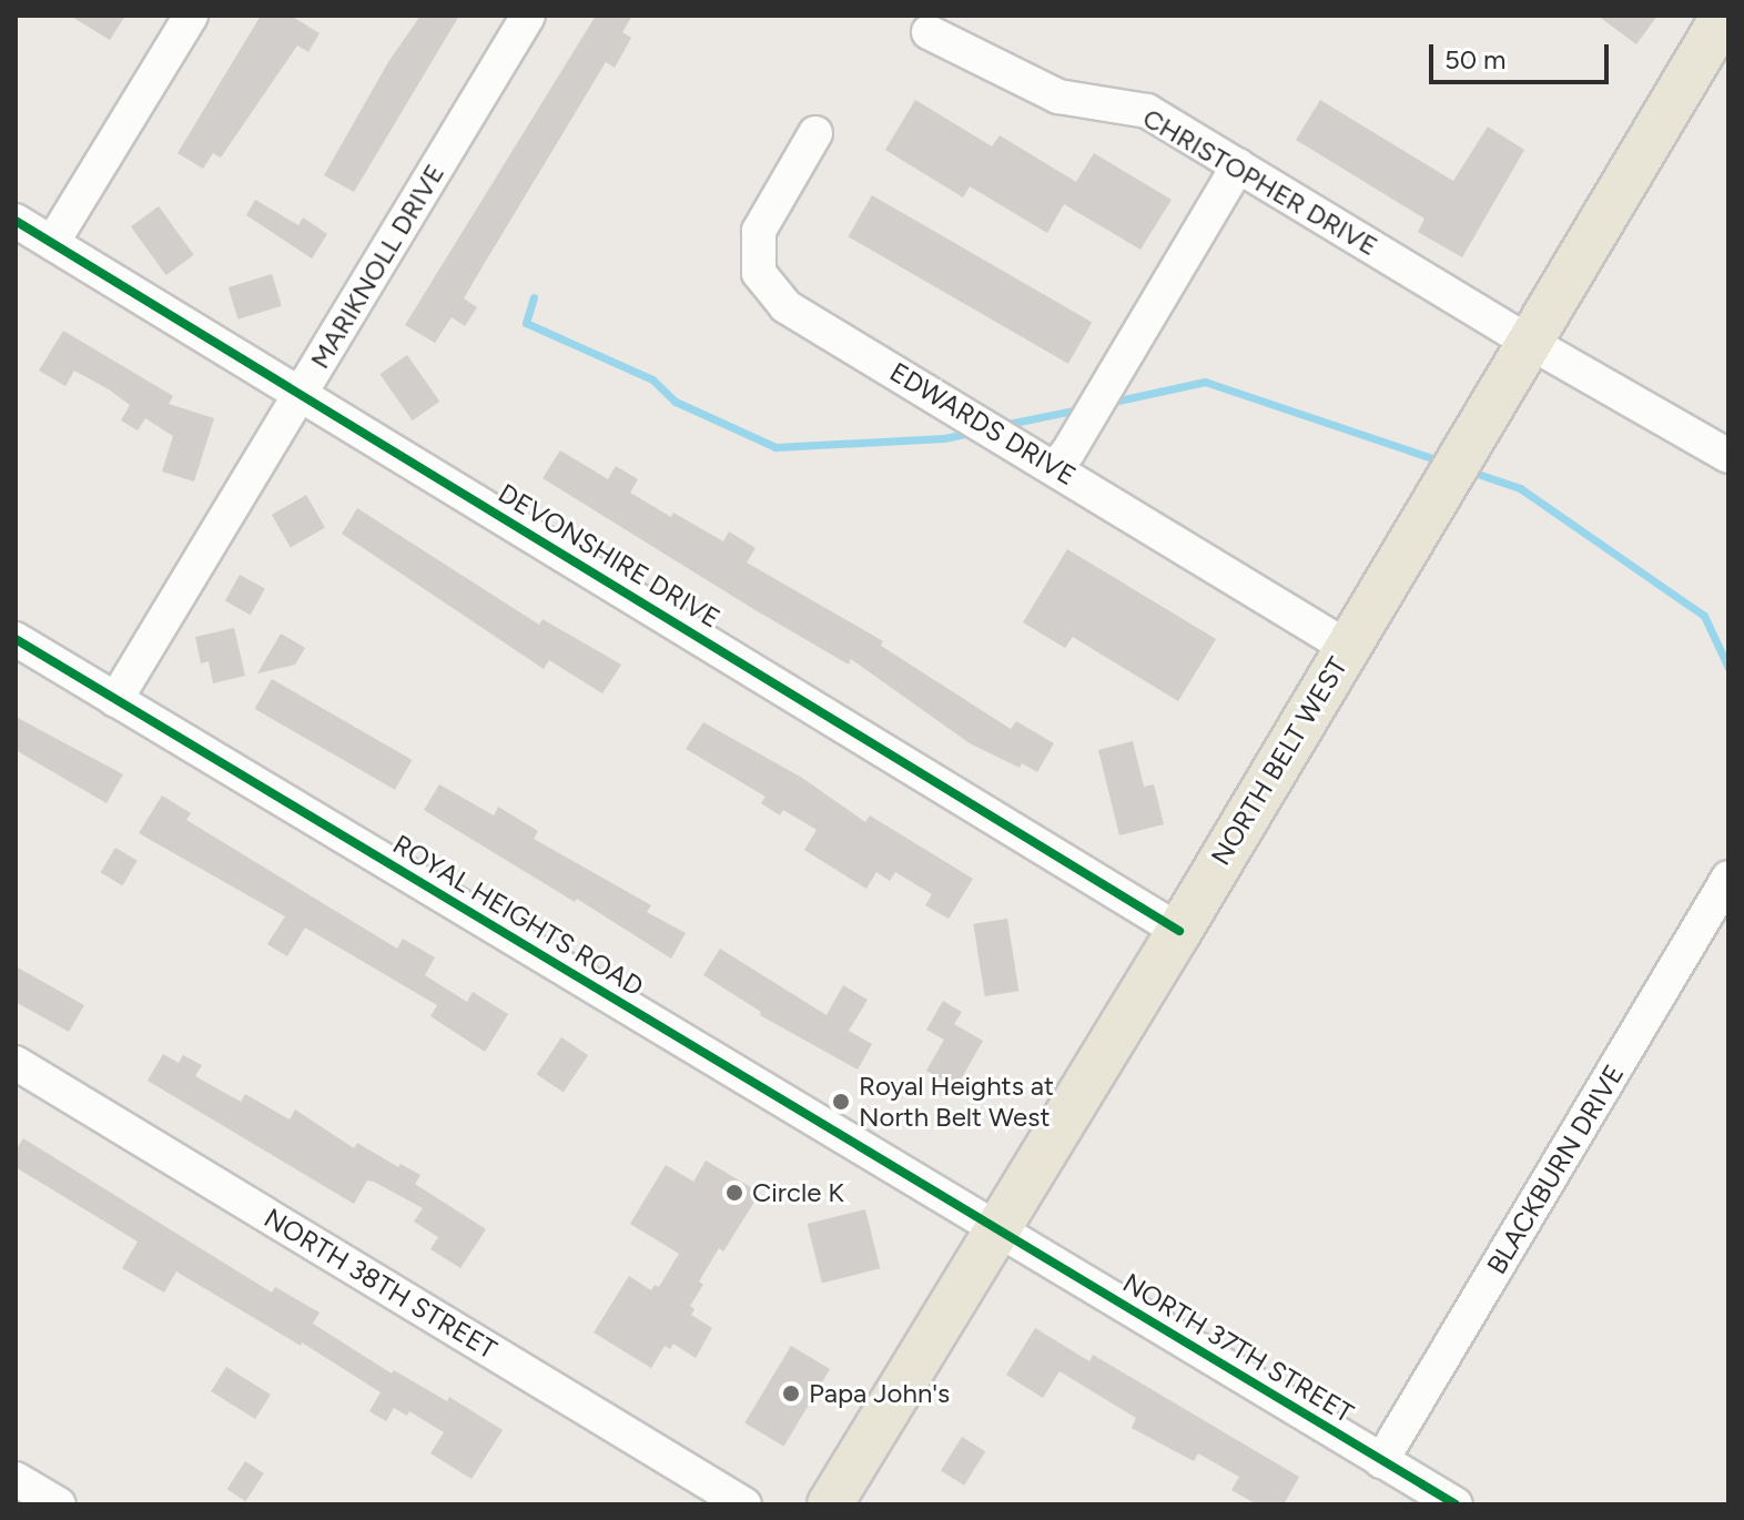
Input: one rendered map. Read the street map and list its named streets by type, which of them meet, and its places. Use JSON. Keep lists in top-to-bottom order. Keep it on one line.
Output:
{"streets":{"main road":["NORTH BELT WEST"],"street":["CHRISTOPHER DRIVE","MARIKNOLL DRIVE","EDWARDS DRIVE","DEVONSHIRE DRIVE","ROYAL HEIGHTS ROAD","BLACKBURN DRIVE","NORTH 38TH STREET","NORTH 37TH STREET"]},"crossings":[["CHRISTOPHER DRIVE","NORTH BELT WEST"],["MARIKNOLL DRIVE","DEVONSHIRE DRIVE"],["MARIKNOLL DRIVE","ROYAL HEIGHTS ROAD"],["EDWARDS DRIVE","NORTH BELT WEST"],["DEVONSHIRE DRIVE","NORTH BELT WEST"],["NORTH BELT WEST","ROYAL HEIGHTS ROAD"],["NORTH BELT WEST","NORTH 37TH STREET"],["ROYAL HEIGHTS ROAD","NORTH 37TH STREET"],["BLACKBURN DRIVE","NORTH 37TH STREET"]],"places":["Royal Heights at North Belt West","Circle K","Papa John's"],"scale_bar":"50 m"}
